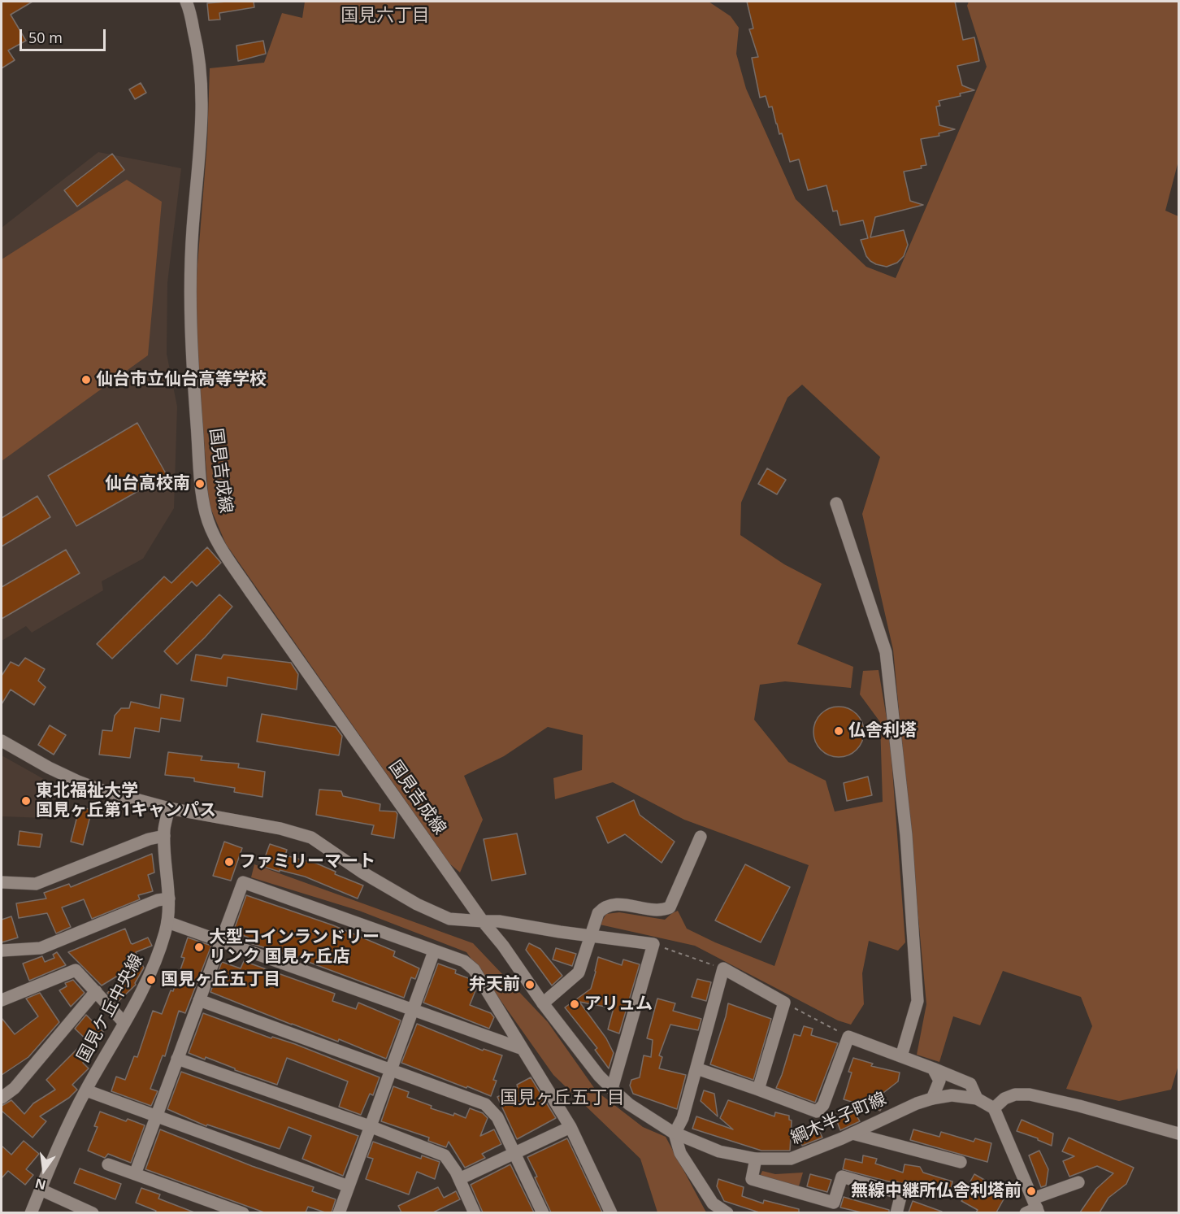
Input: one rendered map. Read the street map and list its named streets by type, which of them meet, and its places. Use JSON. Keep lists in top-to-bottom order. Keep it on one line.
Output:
{"streets":{"street":["国見吉成線","国見ケ丘中央線","綱木半子町線"]},"crossings":[["国見吉成線","綱木半子町線"]],"districts":["国見六丁目","国見ヶ丘五丁目"],"places":["仙台市立仙台高等学校","仙台高校南","仏舎利塔","東北福祉大学 国見ヶ丘第1キャンパス","ファミリーマート","大型コインランドリー リンク 国見ヶ丘店","国見ヶ丘五丁目","弁天前","アリュム","無線中継所仏舎利塔前"],"scale_bar":"50 m","north":"bottom"}
